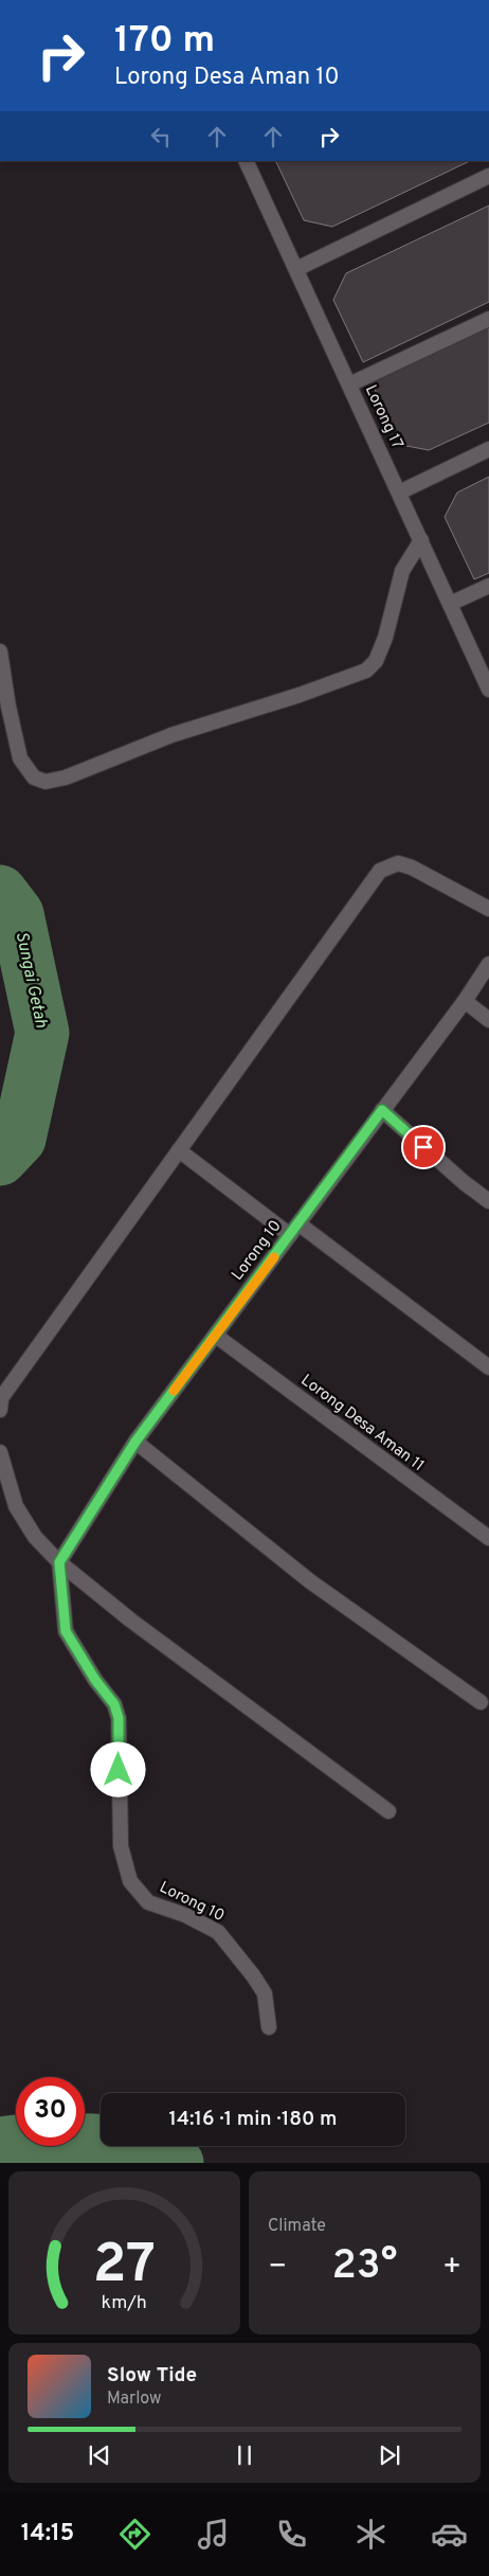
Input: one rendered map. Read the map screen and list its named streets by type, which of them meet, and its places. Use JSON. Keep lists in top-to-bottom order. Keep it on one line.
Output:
{"streets":{"street":["Lorong 17","Lorong 10","Lorong Desa Aman 11"]},"crossings":[["Lorong 10","Lorong Desa Aman 11"]],"water":["Sungai Getah"],"page":{"turn":["170 m","Lorong Desa Aman 10"],"limit":"30","trip":"14:16 · 1 min · 180 m","tile":"Climate","heat":["−","23°","+"],"song":["Slow Tide","Marlow"],"tabs":"14:15","gauge":["27","km/h"]}}
